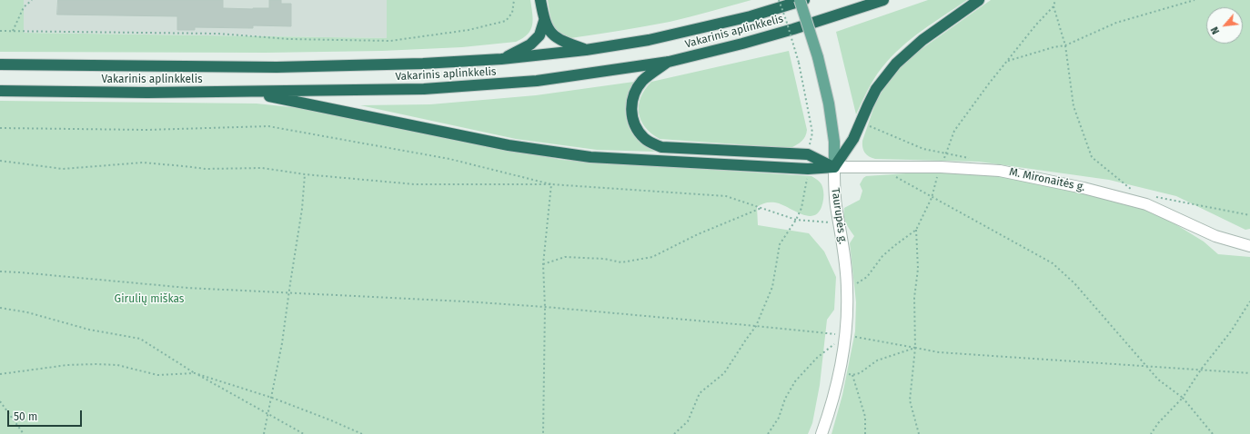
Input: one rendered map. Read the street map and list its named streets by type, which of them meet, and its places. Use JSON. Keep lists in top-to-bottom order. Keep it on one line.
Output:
{"streets":{"highway":["Vakarinis aplinkkelis"],"main road":["Taurupės g."],"street":["M. Mironaitės g."]},"crossings":[["M. Mironaitės g.","Taurupės g."]],"parks":["Girulių miškas"],"scale_bar":"50 m","north":"bottom left"}
